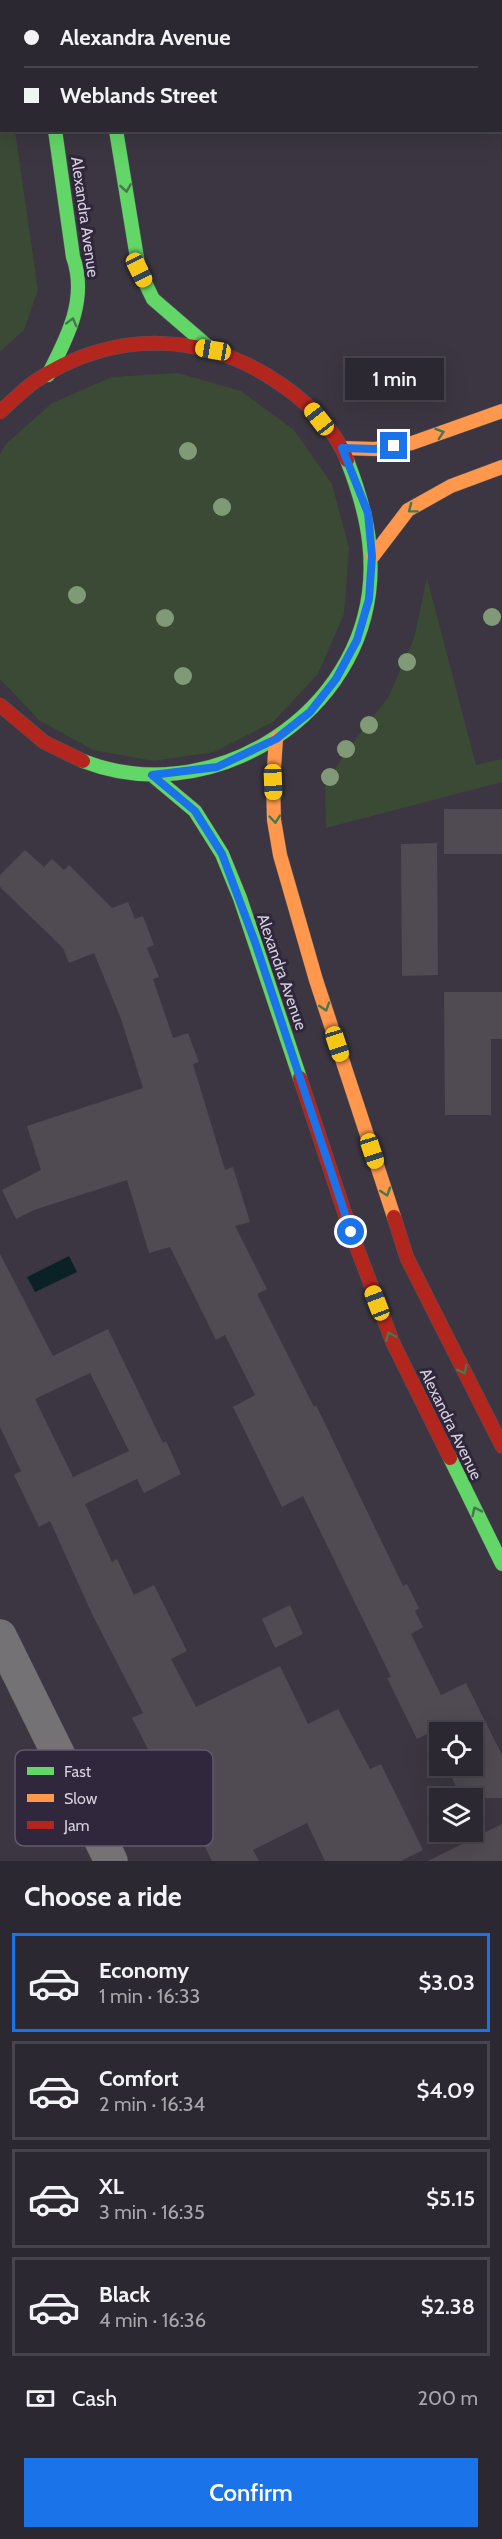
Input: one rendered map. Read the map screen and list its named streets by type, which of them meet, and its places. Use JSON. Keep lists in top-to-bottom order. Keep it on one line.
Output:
{"streets":{"main road":["Alexandra Avenue"]},"legend":["Fast","Slow","Jam"],"page":{"banner":["Alexandra Avenue","Weblands Street"],"bubble":"1 min","heading":"Choose a ride","list":[{"name":"Economy","note":"1 min · 16:33","value":"$3.03"},{"name":"Comfort","note":"2 min · 16:34","value":"$4.09"},{"name":"XL","note":"3 min · 16:35","value":"$5.15"},{"name":"Black","note":"4 min · 16:36","value":"$2.38"}],"pay":["Cash","200 m"],"buttons":"Confirm"}}
